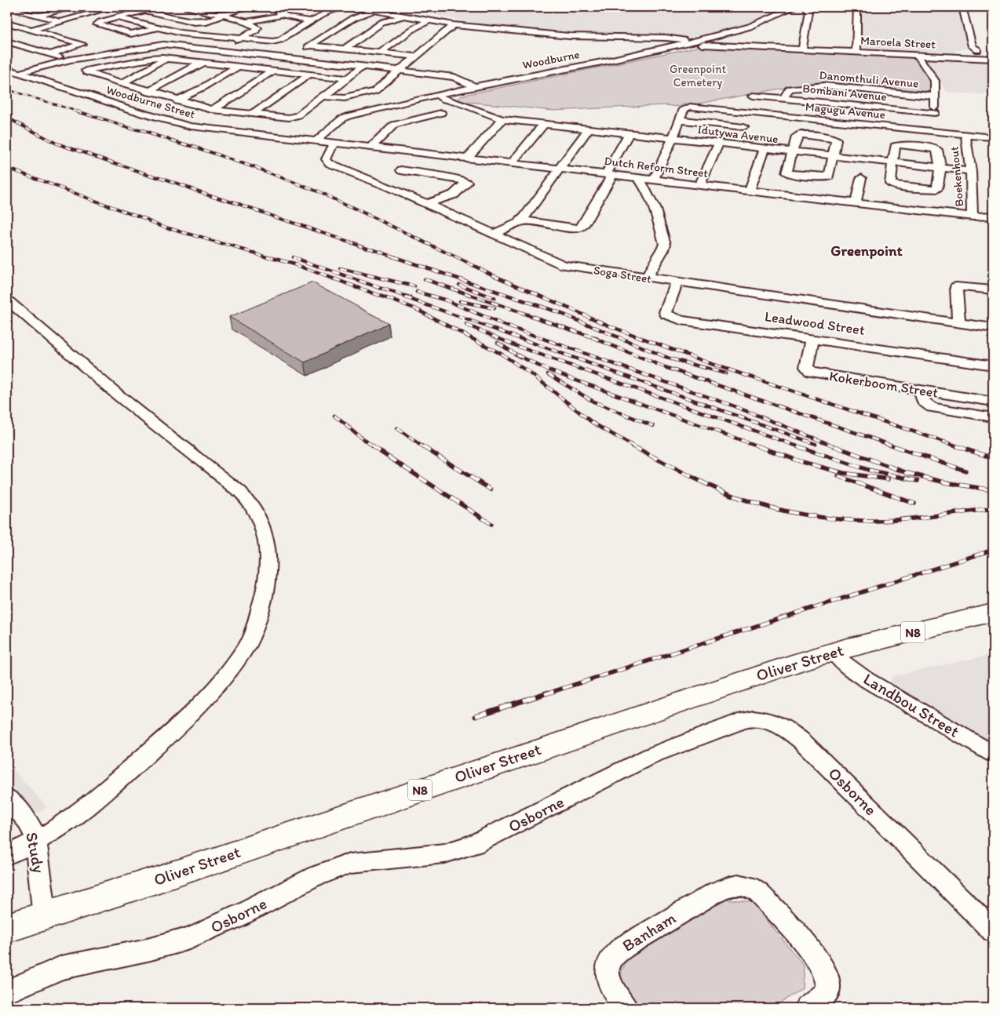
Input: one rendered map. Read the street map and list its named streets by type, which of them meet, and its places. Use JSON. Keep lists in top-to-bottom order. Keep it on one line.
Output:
{"streets":{"highway":["N8","Oliver Street"],"street":["Maroela Street","Woodburne","Danomthuli Avenue","Bombani Avenue","Woodburne Street","Magugu Avenue","Idutywa Avenue","Dutch Reform Street","Boekenhout","Soga Street","Leadwood Street","Kokerboom Street","Landbou Street","Osborne","Study","Banham"]},"crossings":[["Maroela Street","Woodburne"],["Woodburne","Woodburne Street"],["Woodburne","Idutywa Avenue"],["Woodburne","Dutch Reform Street"],["Danomthuli Avenue","Bombani Avenue"],["Bombani Avenue","Magugu Avenue"],["Woodburne Street","Dutch Reform Street"],["Magugu Avenue","Boekenhout"],["Idutywa Avenue","Boekenhout"],["Dutch Reform Street","Boekenhout"],["Dutch Reform Street","Soga Street"],["Soga Street","Leadwood Street"],["Leadwood Street","Kokerboom Street"],["Oliver Street","Landbou Street"],["Oliver Street","Study"]],"districts":["Greenpoint"],"parks":["Greenpoint Cemetery"]}
